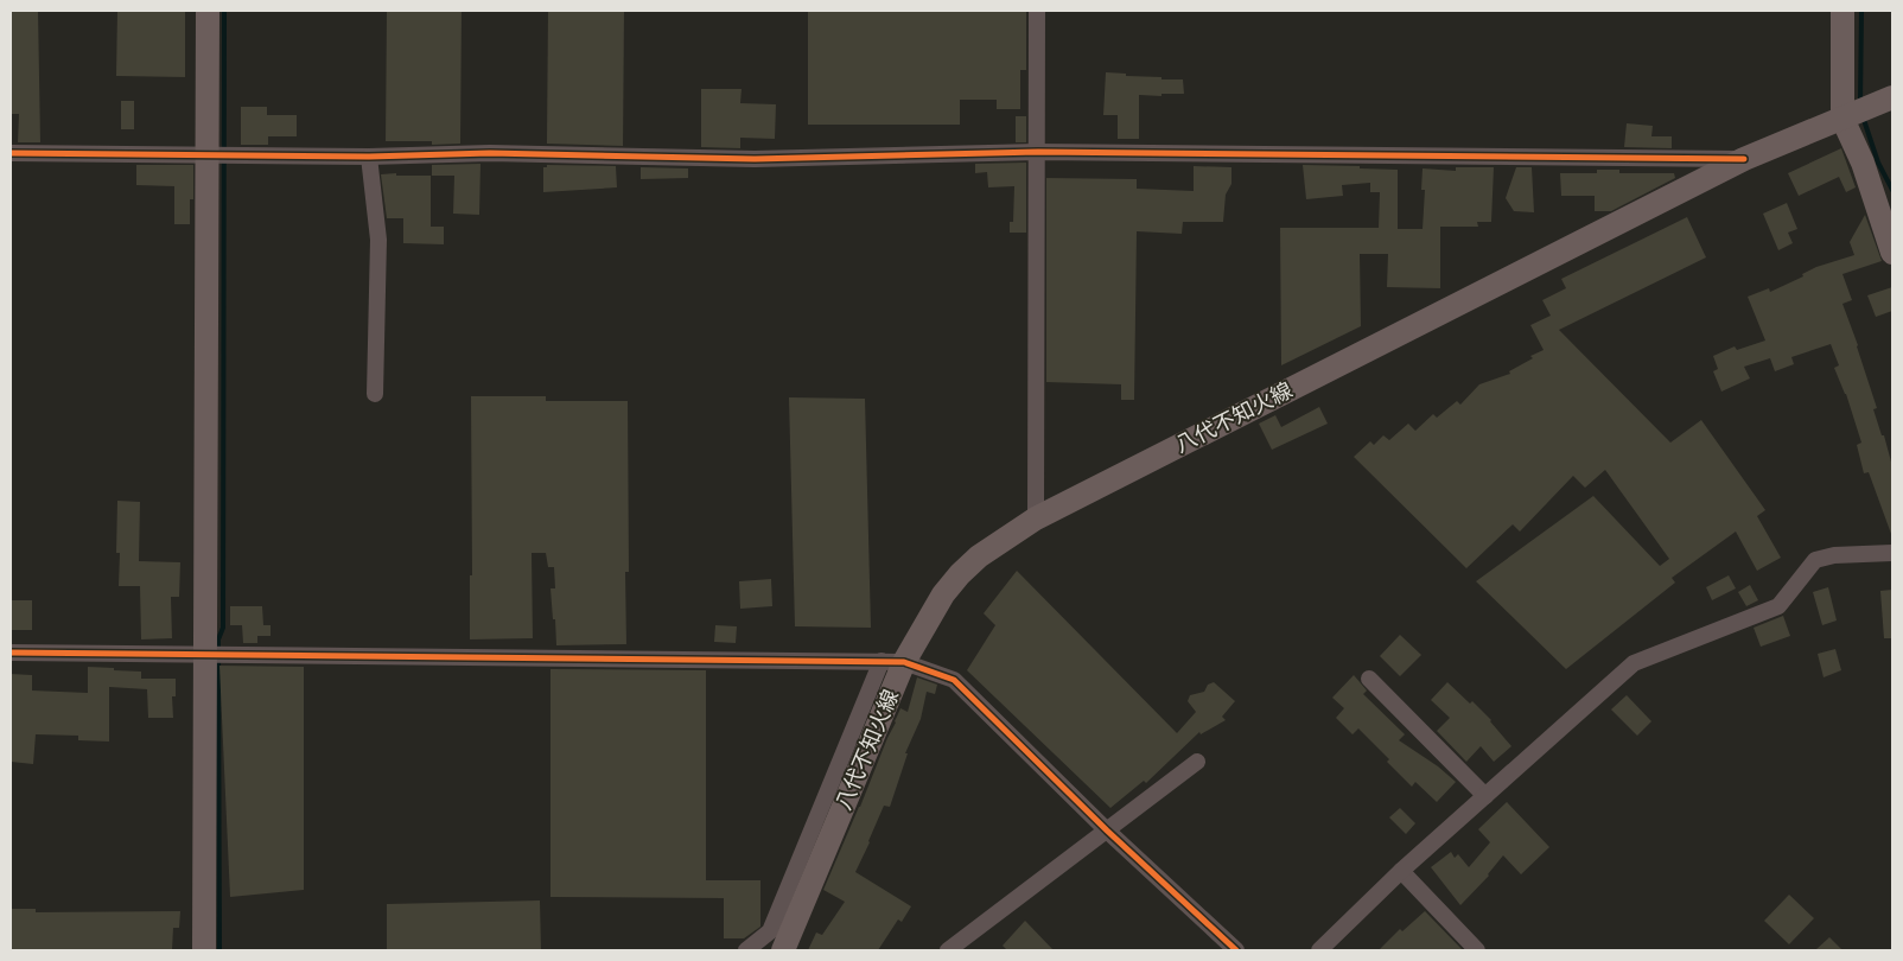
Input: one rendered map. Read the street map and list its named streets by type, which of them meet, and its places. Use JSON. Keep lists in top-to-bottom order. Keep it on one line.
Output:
{"streets":{"main road":["八代不知火線"]}}
